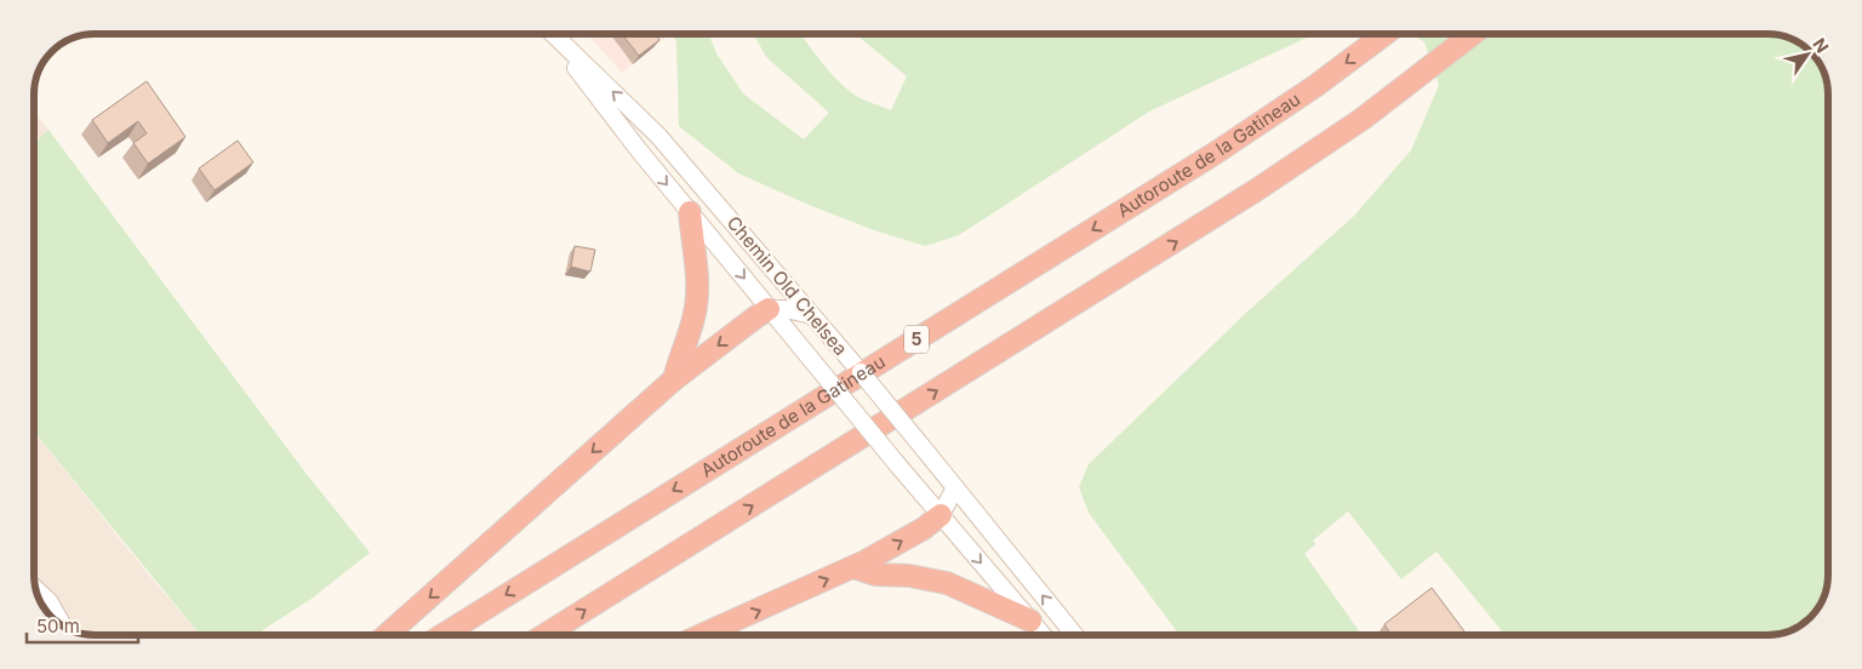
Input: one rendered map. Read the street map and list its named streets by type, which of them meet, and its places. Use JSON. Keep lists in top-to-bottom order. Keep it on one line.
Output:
{"streets":{"highway":["Autoroute de la Gatineau","5"],"street":["Chemin Old Chelsea"]},"scale_bar":"50 m","north":"top right"}
